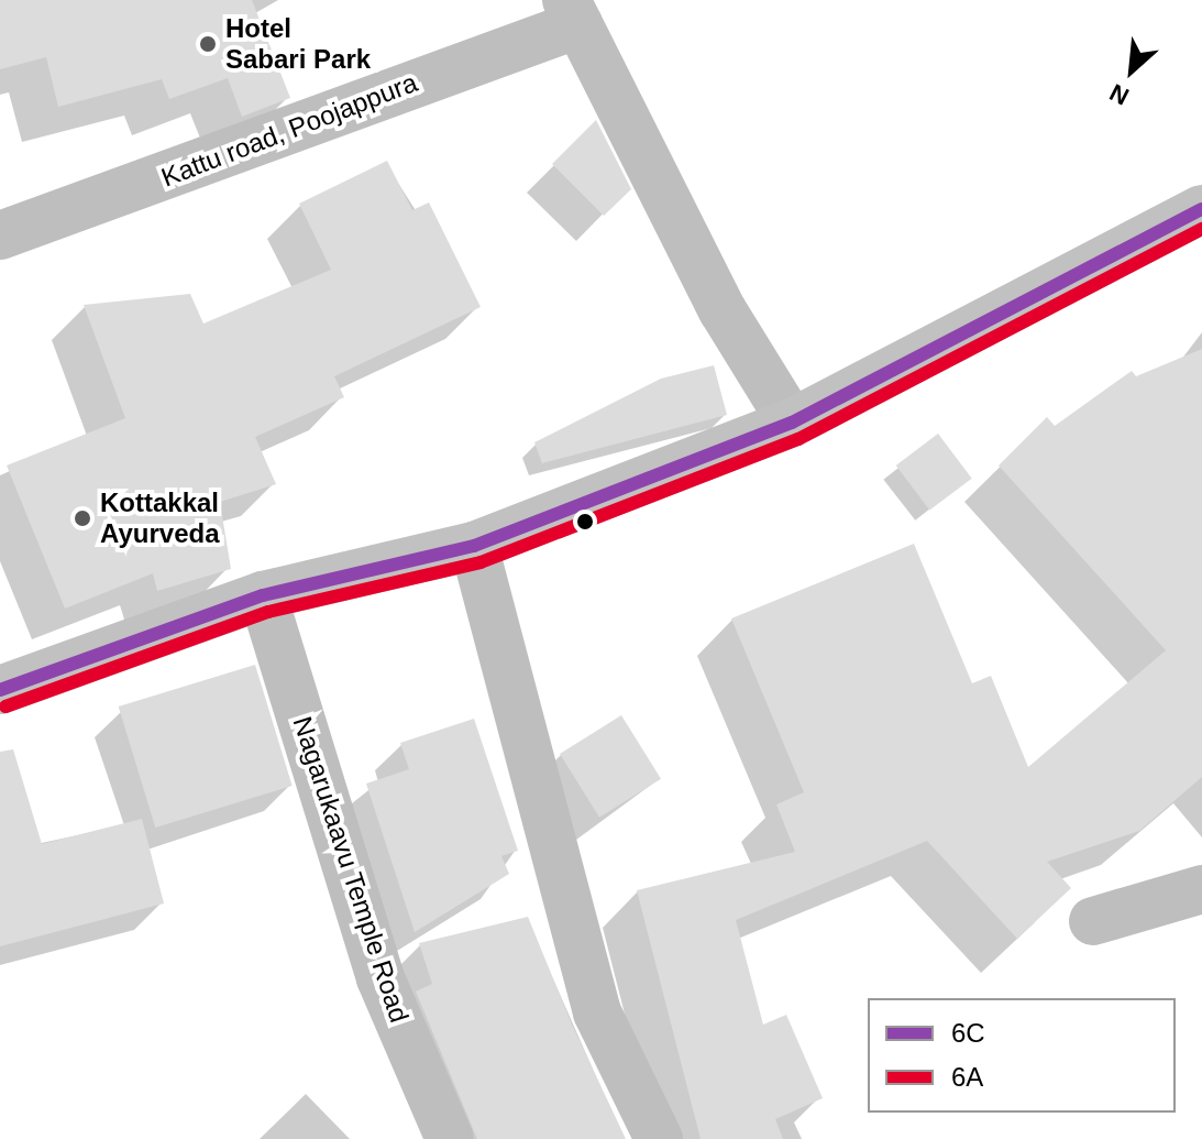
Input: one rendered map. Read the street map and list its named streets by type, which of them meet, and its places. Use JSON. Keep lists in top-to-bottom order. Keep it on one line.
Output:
{"streets":{"street":["Kattu road, Poojappura","Nagarukaavu Temple Road"]},"places":["Hotel Sabari Park","Kottakkal Ayurveda"],"lines":["transit line 6C","transit line 6A"],"legend":["6C","6A"],"north":"bottom left"}
